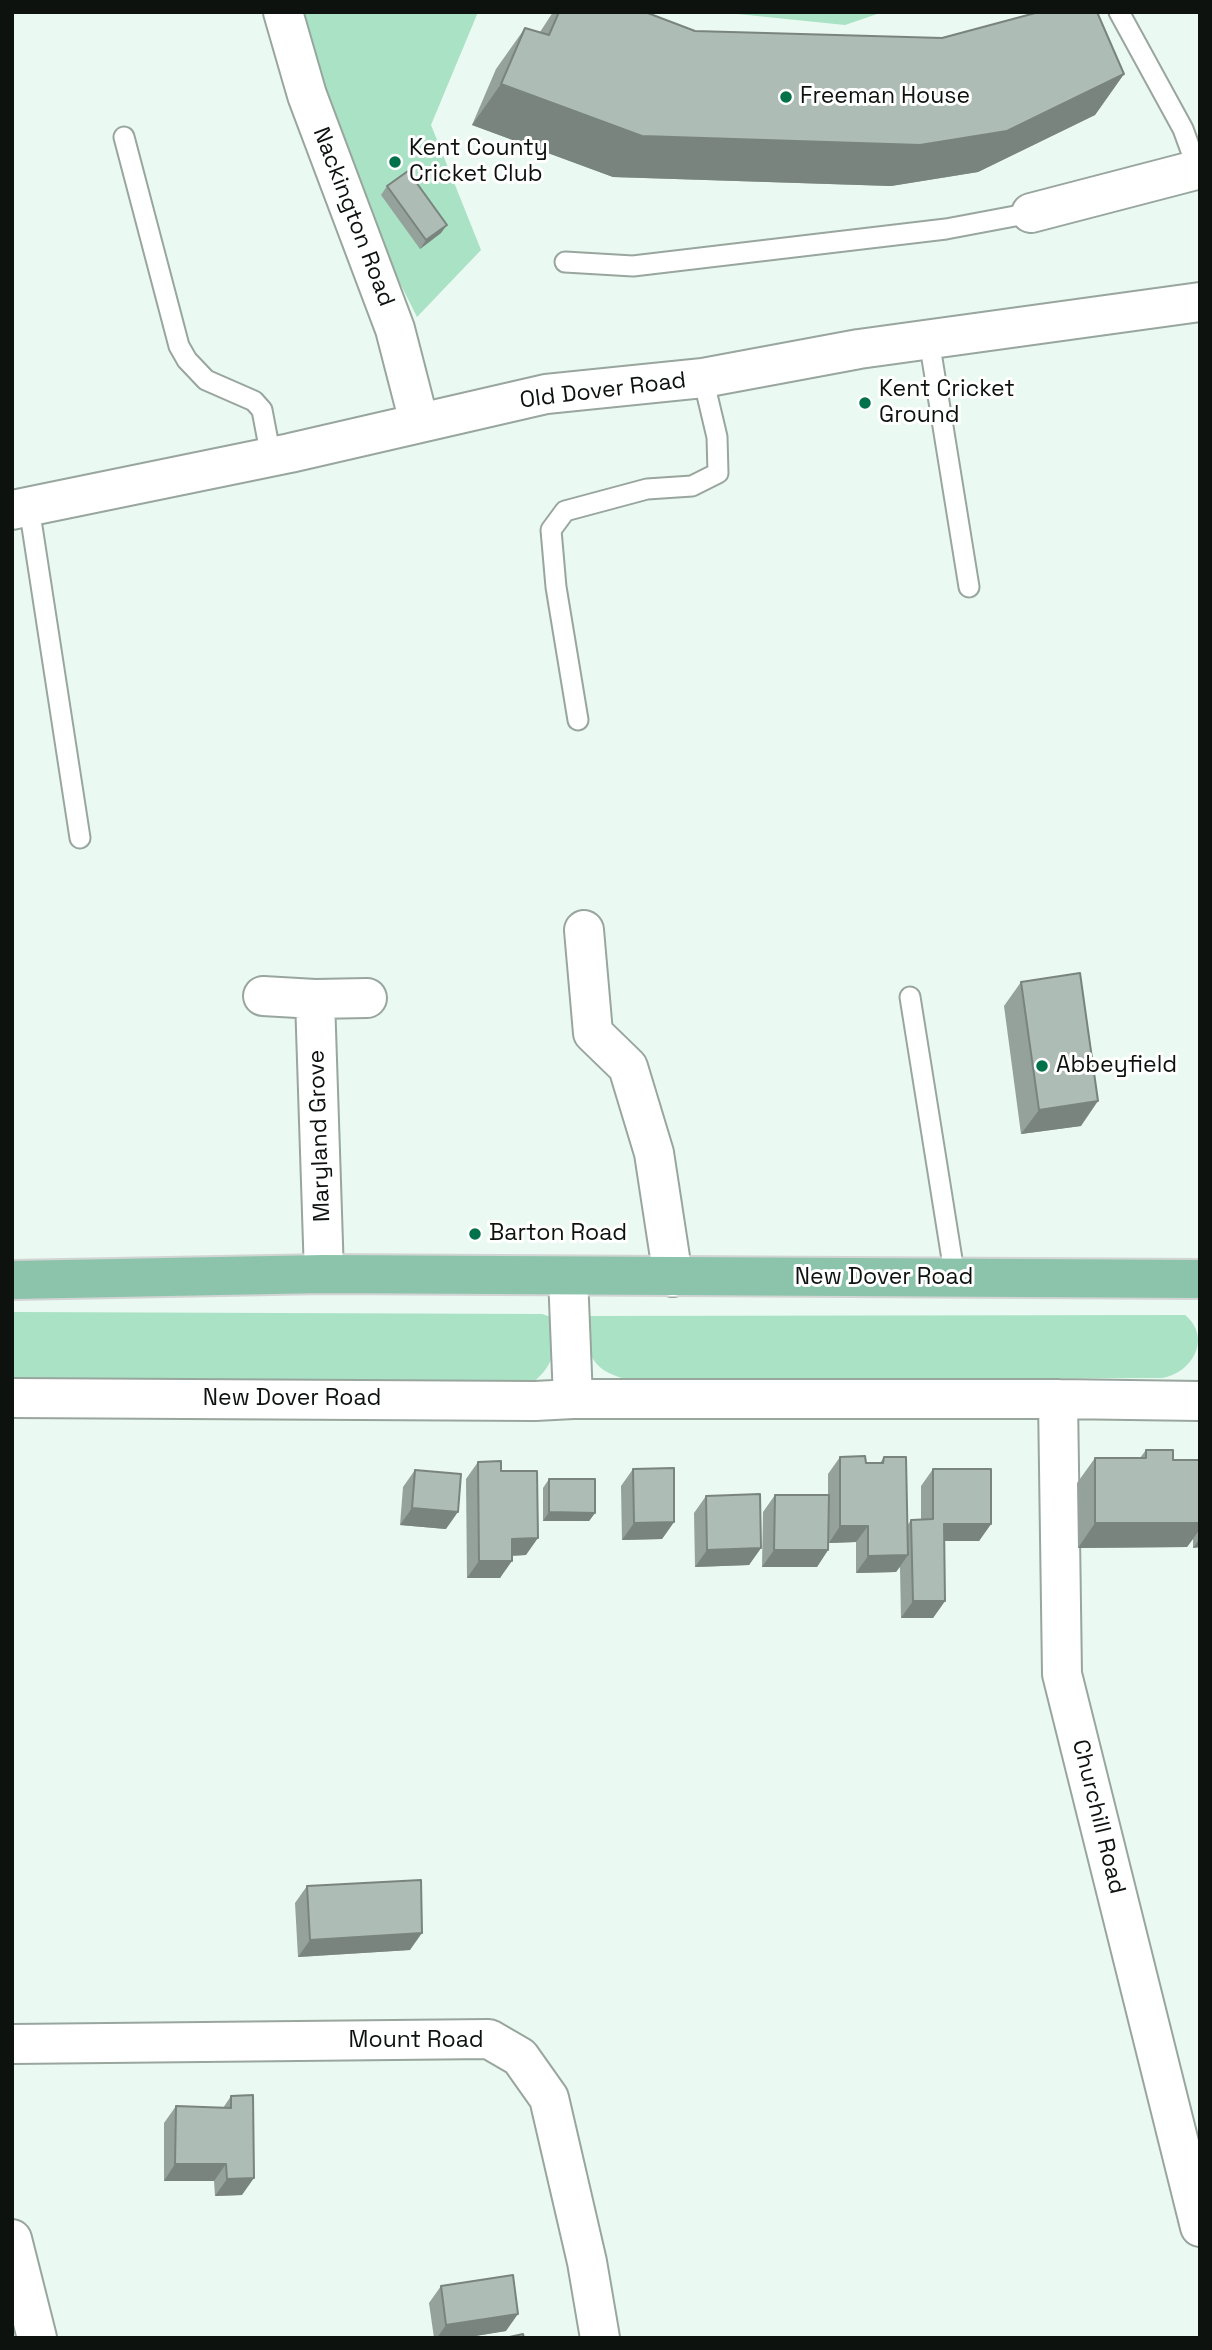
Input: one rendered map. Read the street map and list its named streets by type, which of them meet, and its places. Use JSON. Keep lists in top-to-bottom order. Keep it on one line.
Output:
{"streets":{"main road":["New Dover Road"],"street":["Nackington Road","Old Dover Road","Maryland Grove","Churchill Road","Mount Road"]},"crossings":[["Nackington Road","Old Dover Road"],["Maryland Grove","New Dover Road"],["New Dover Road","Churchill Road"]],"places":["Freeman House","Kent County Cricket Club","Kent Cricket Ground","Abbeyfield","Barton Road"]}
